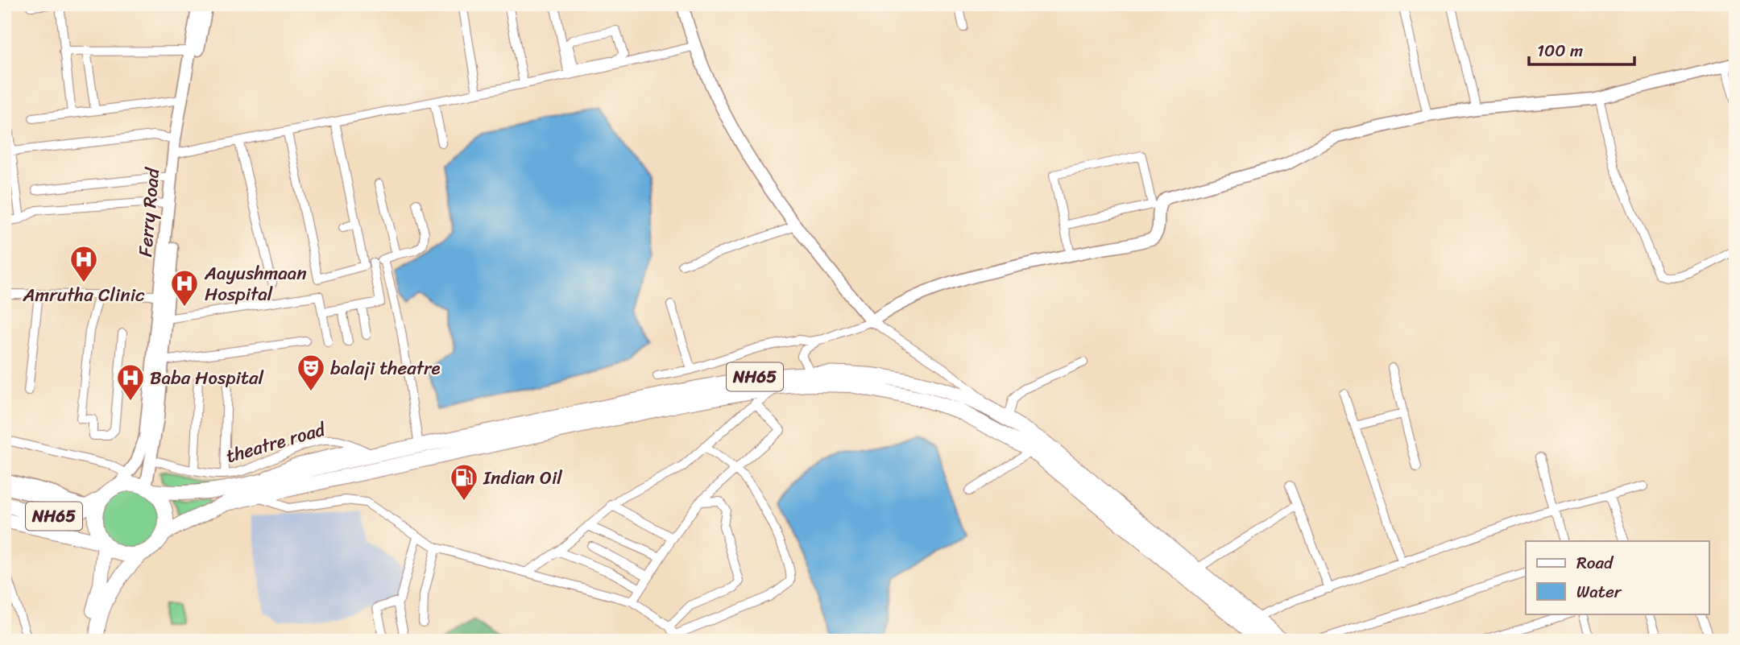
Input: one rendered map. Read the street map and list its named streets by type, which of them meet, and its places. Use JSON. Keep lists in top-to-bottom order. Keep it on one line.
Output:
{"streets":{"highway":["NH65"],"street":["Ferry Road","theatre road"]},"crossings":[["Ferry Road","NH65"],["Ferry Road","theatre road"],["NH65","theatre road"]],"places":{"hospital":["Amrutha Clinic","Aayushmaan Hospital","Baba Hospital"],"theatre":["balaji theatre"],"fuel station":["Indian Oil"]},"legend":["Road","Water"],"scale_bar":"100 m"}
